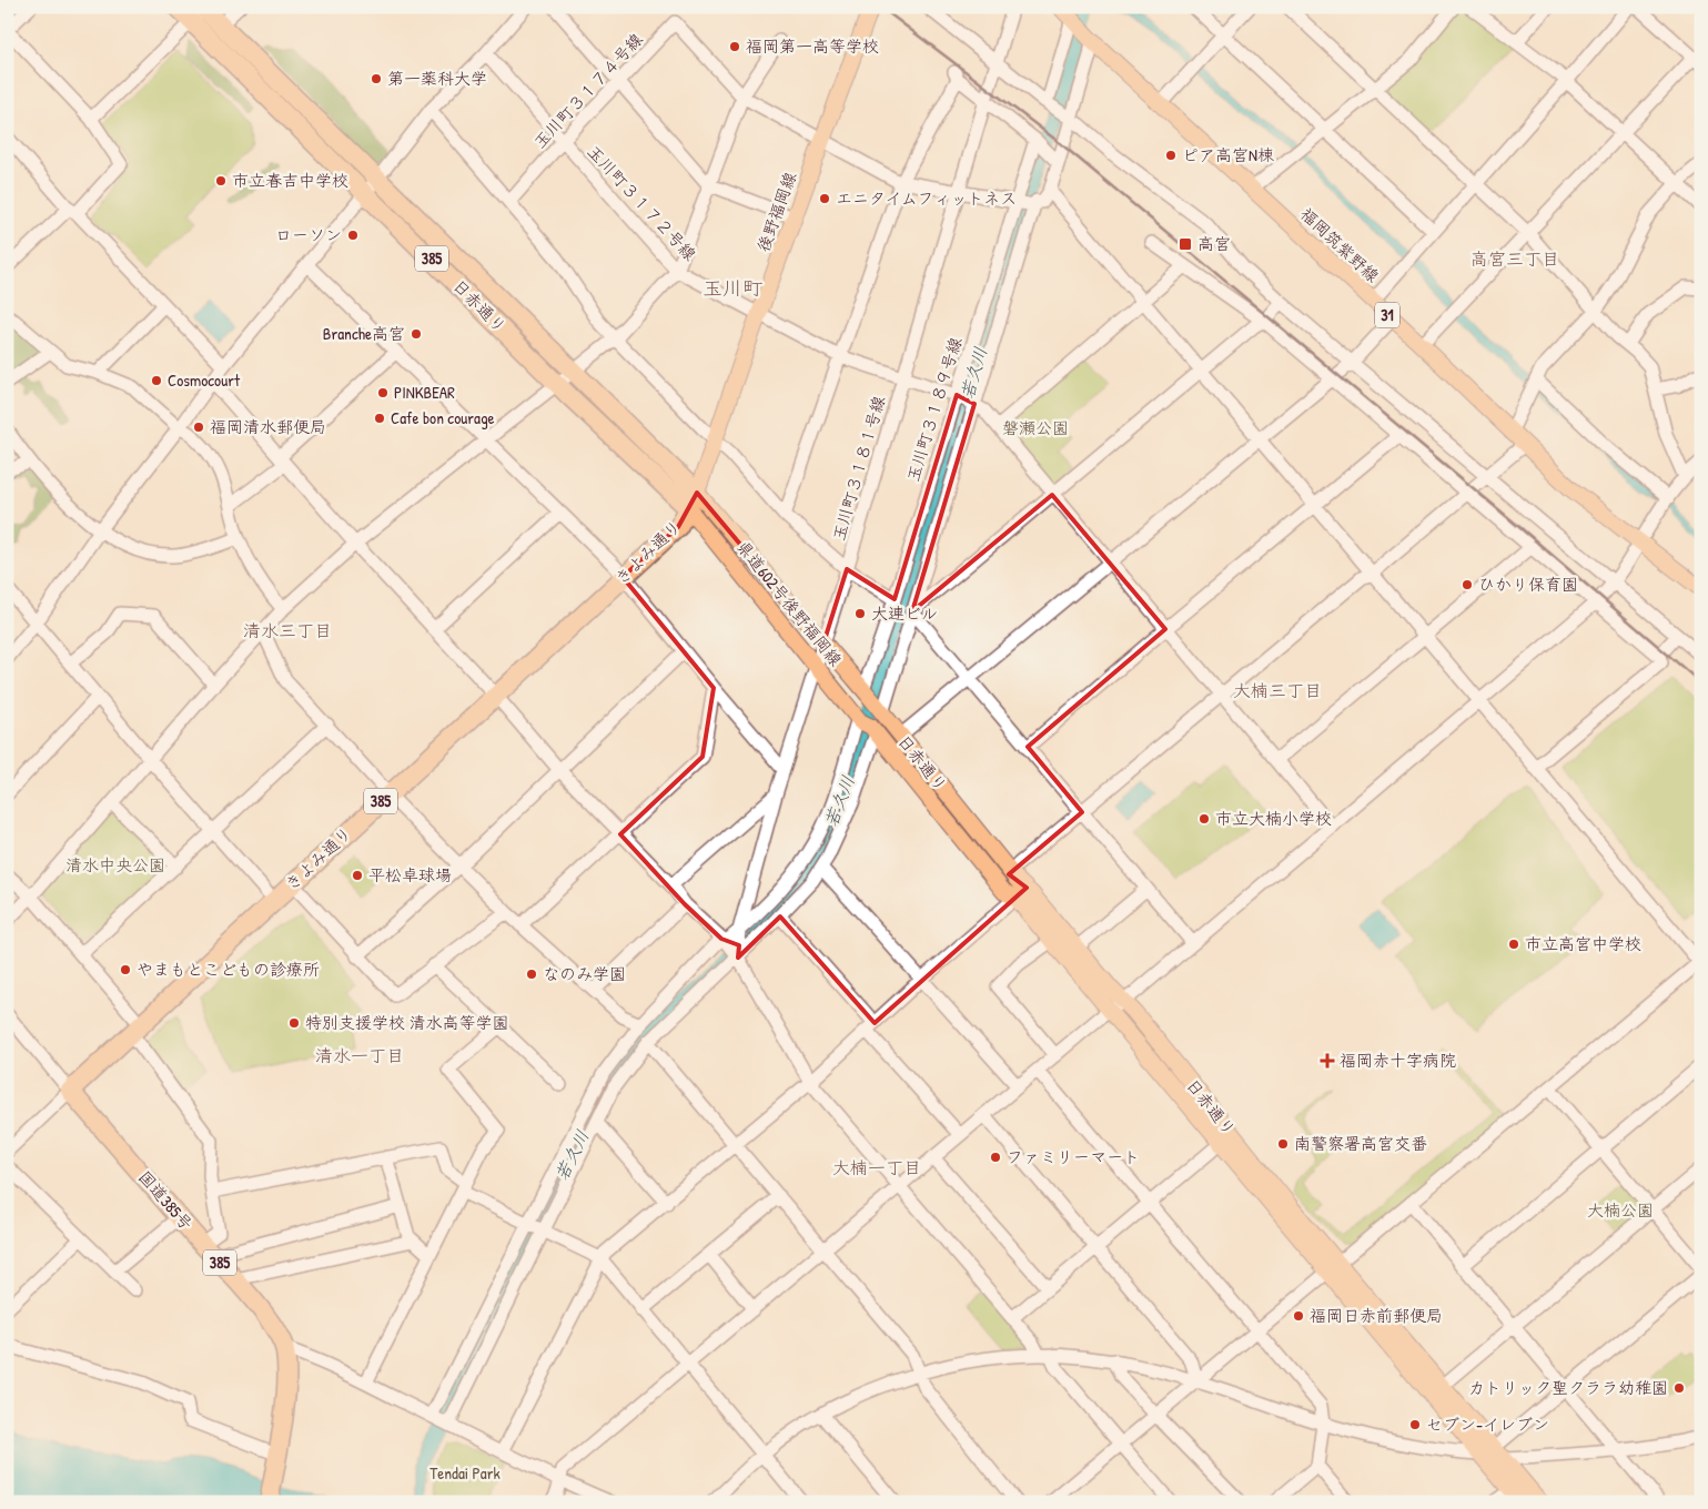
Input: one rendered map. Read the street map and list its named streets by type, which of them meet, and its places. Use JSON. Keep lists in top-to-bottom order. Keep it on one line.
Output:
{"streets":{"highway":["385","日赤通り","きよみ通り","国道385号"],"main road":["後野福岡線","福岡筑紫野線","31","県道602号後野福岡線"],"street":["玉川町３１７４号線","玉川町３１７２号線","玉川町３１８９号線","玉川町３１８１号線"]},"crossings":[["玉川町３１７４号線","玉川町３１７２号線"],["玉川町３１７４号線","後野福岡線"],["玉川町３１７４号線","玉川町３１８９号線"],["玉川町３１７４号線","玉川町３１８１号線"],["玉川町３１７２号線","後野福岡線"],["玉川町３１７２号線","玉川町３１８９号線"],["玉川町３１７２号線","玉川町３１８１号線"],["後野福岡線","日赤通り"],["後野福岡線","きよみ通り"],["後野福岡線","県道602号後野福岡線"],["日赤通り","きよみ通り"],["日赤通り","県道602号後野福岡線"],["玉川町３１８９号線","県道602号後野福岡線"],["玉川町３１８１号線","県道602号後野福岡線"],["きよみ通り","県道602号後野福岡線"],["きよみ通り","国道385号"]],"districts":["高宮三丁目","玉川町","清水三丁目","大楠三丁目","清水一丁目","大楠一丁目"],"water":["若久川"],"parks":["磐瀬公園","清水中央公園","大楠公園","Tendai Park"],"places":{"other":["福岡第一高等学校","第一薬科大学","ピア高宮N棟","市立春吉中学校","エニタイムフィットネス","ローソン","Branche高宮","Cosmocourt","PINKBEAR","Cafe bon courage","福岡清水郵便局","ひかり保育園","大連ビル","市立大楠小学校","平松卓球場","市立高宮中学校","やまもとこどもの診療所","なのみ学園","特別支援学校 清水高等学園","南警察署高宮交番","ファミリーマート","福岡日赤前郵便局","カトリック聖クララ幼稚園","セブン-イレブン"],"transit":["高宮"],"health":["福岡赤十字病院"]}}
